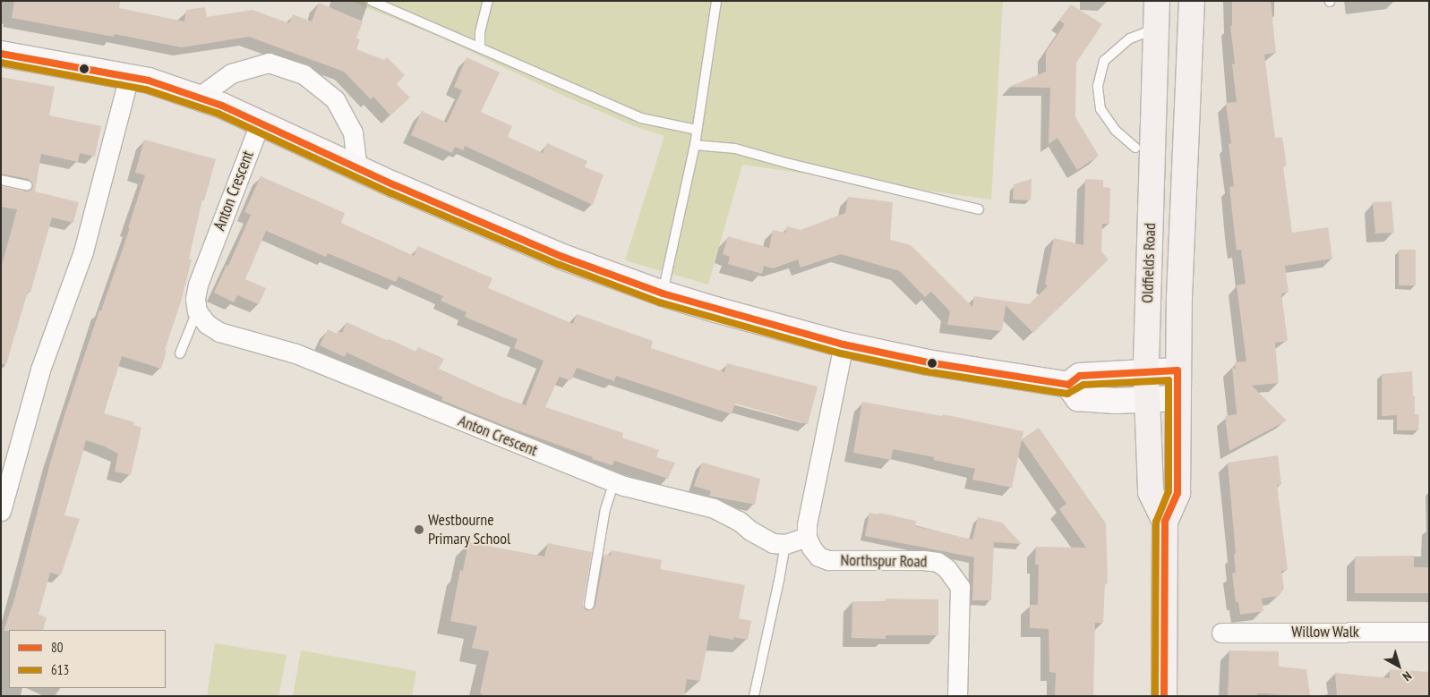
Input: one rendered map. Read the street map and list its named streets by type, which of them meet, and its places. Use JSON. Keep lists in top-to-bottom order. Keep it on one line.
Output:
{"streets":{"highway":["Oldfields Road"],"street":["Anton Crescent","Northspur Road","Willow Walk"]},"places":["Westbourne Primary School"],"lines":["transit line 80","transit line 613"],"legend":["80","613"],"north":"bottom right"}
